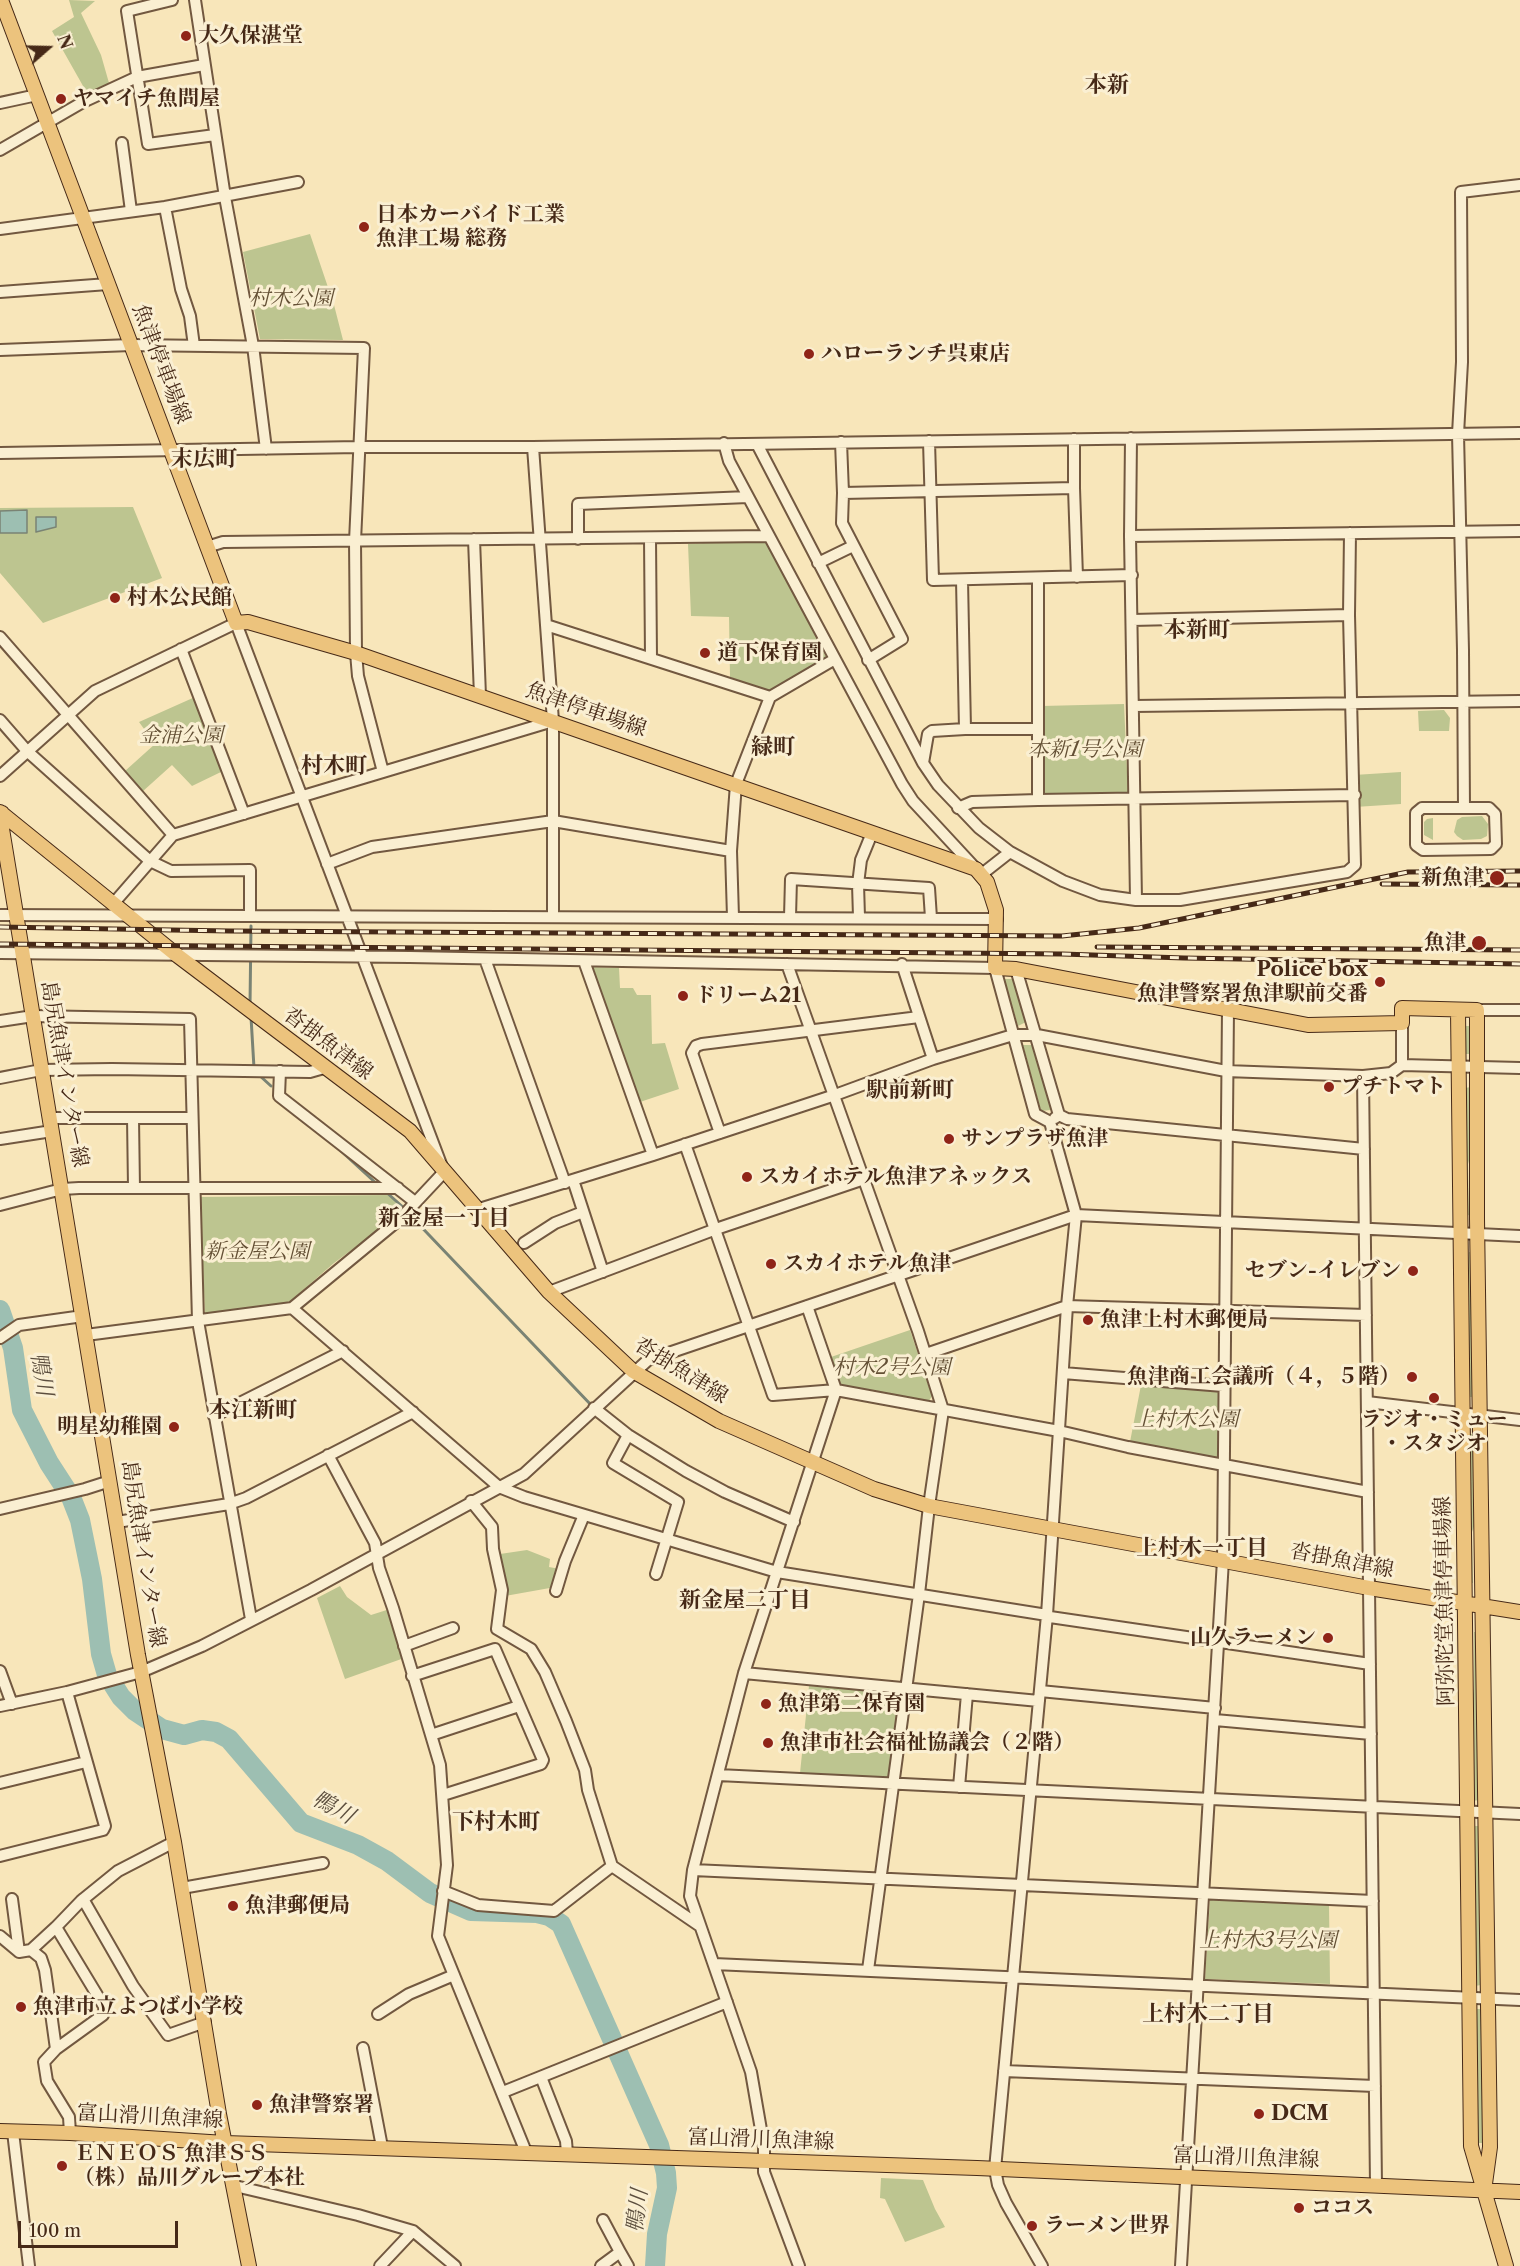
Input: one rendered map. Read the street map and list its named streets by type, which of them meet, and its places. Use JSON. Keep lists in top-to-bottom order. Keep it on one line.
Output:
{"streets":{"main road":["魚津停車場線","沓掛魚津線","島尻魚津インター線","阿弥陀堂魚津停車場線","富山滑川魚津線"]},"crossings":[["沓掛魚津線","島尻魚津インター線"],["沓掛魚津線","阿弥陀堂魚津停車場線"],["島尻魚津インター線","富山滑川魚津線"],["阿弥陀堂魚津停車場線","富山滑川魚津線"]],"districts":["本新","末広町","本新町","緑町","村木町","駅前新町","新金屋一丁目","本江新町","上村木一丁目","新金屋二丁目","下村木町","上村木二丁目"],"water":["鴨川"],"parks":["村木公園","金浦公園","本新1号公園","新金屋公園","村木2号公園","上村木公園","上村木3号公園"],"places":["大久保湛堂","ヤマイチ魚問屋","日本カーバイド工業 魚津工場 総務","ハローランチ呉東店","村木公民館","道下保育園","新魚津","魚津","Police box 魚津警察署魚津駅前交番","ドリーム21","プチトマト","サンプラザ魚津","スカイホテル魚津アネックス","スカイホテル魚津","セブン-イレブン","魚津上村木郵便局","魚津商工会議所（４，５階）","ラジオ・ミュー ・スタジオ","明星幼稚園","山久ラーメン","魚津第二保育園","魚津市社会福祉協議会（２階）","魚津郵便局","魚津市立よつば小学校","魚津警察署","DCM","ＥＮＥＯＳ 魚津ＳＳ （株）品川グループ本社","ココス","ラーメン世界"],"scale_bar":"100 m","north":"right"}
